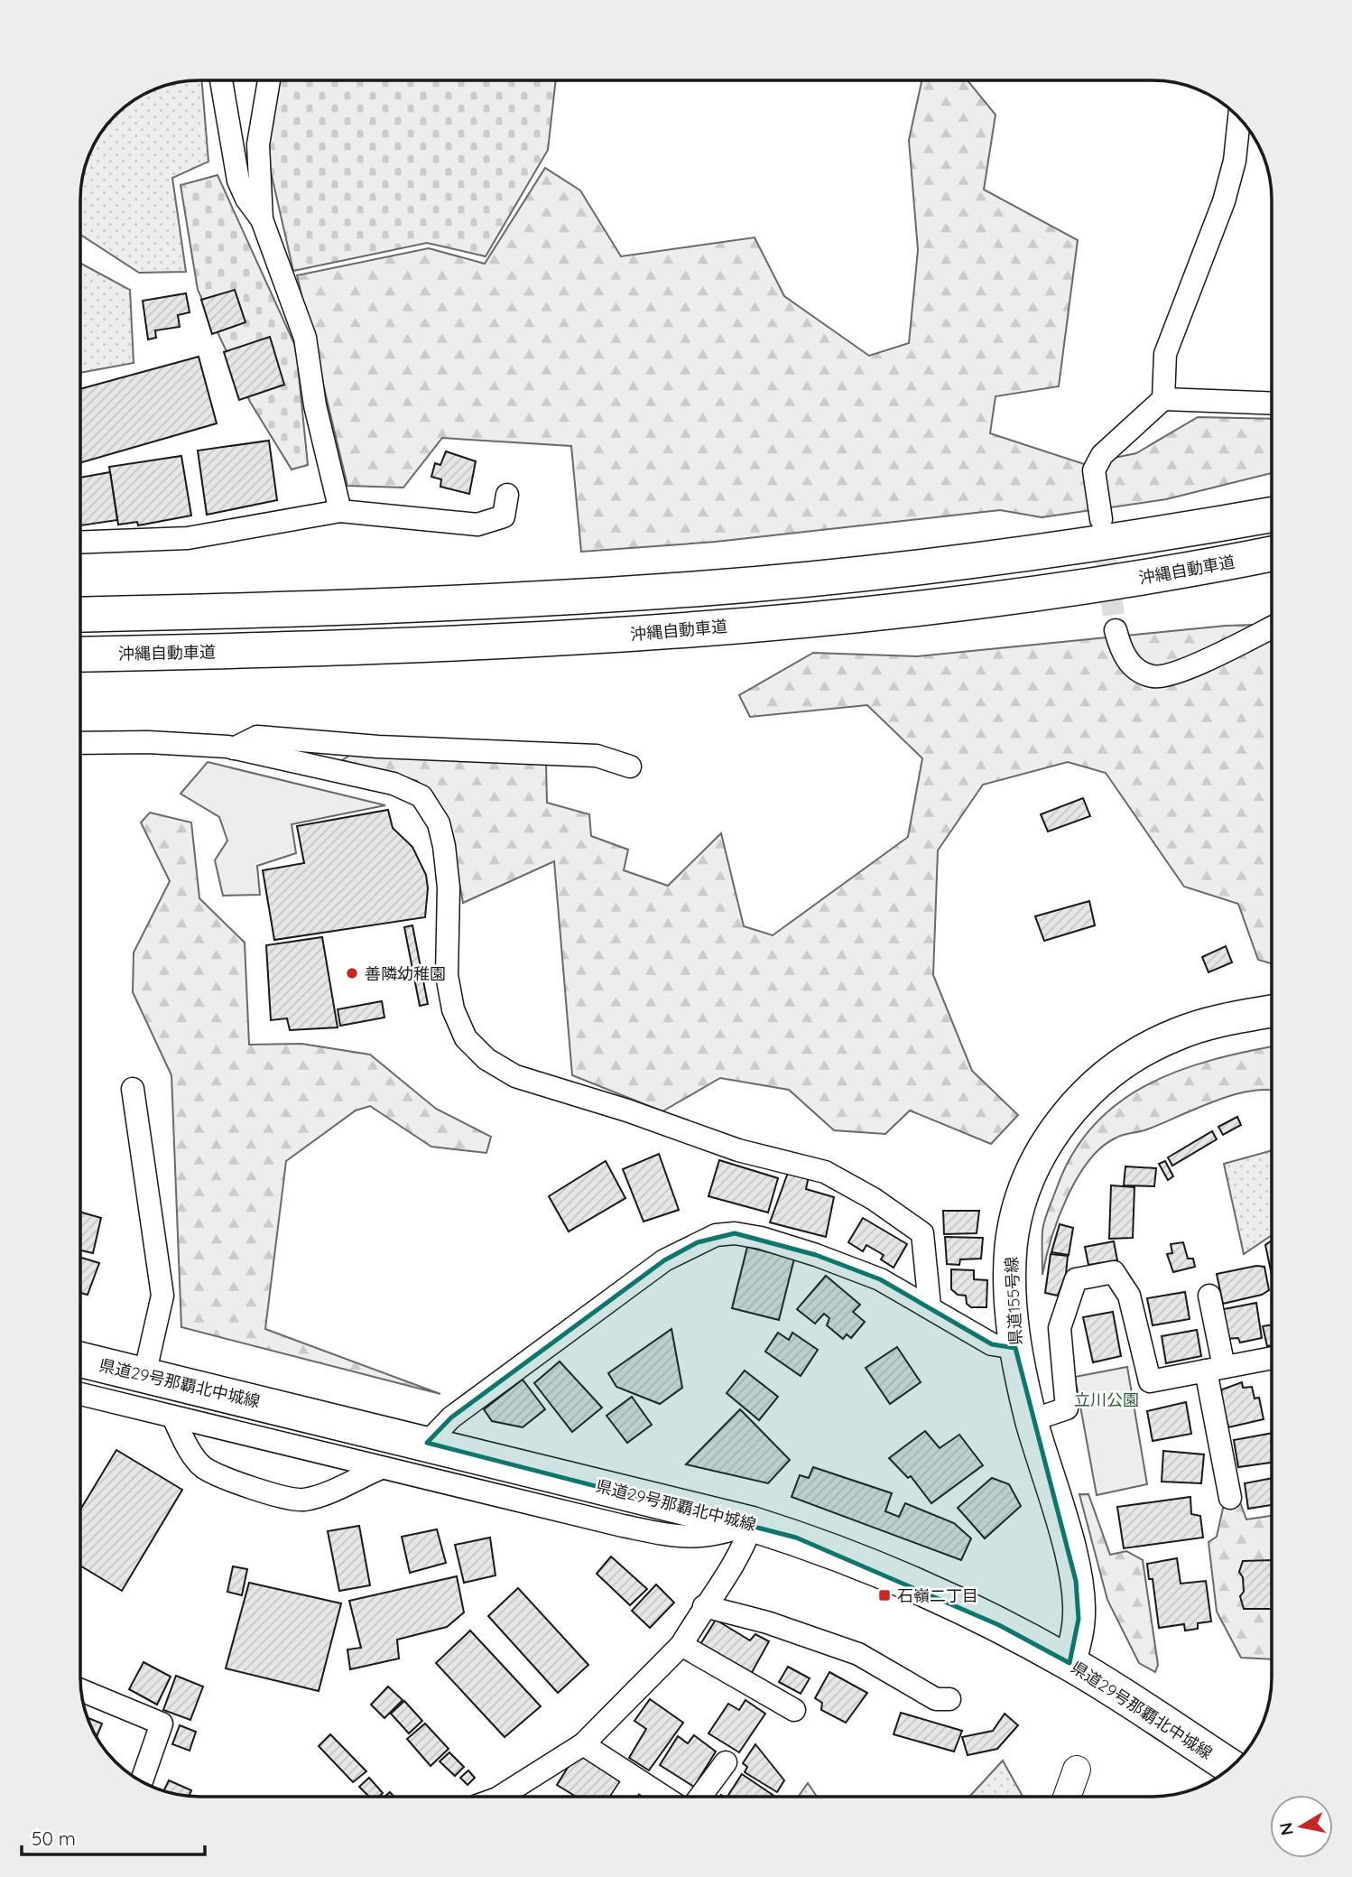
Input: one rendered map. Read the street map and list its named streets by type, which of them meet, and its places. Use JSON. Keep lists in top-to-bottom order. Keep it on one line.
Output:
{"streets":{"main road":["沖縄自動車道","県道155号線","県道29号那覇北中城線"]},"crossings":[["県道155号線","県道29号那覇北中城線"]],"parks":["立川公園"],"places":{"other":["善隣幼稚園"],"transit":["石嶺二丁目"]},"scale_bar":"50 m","north":"left"}
